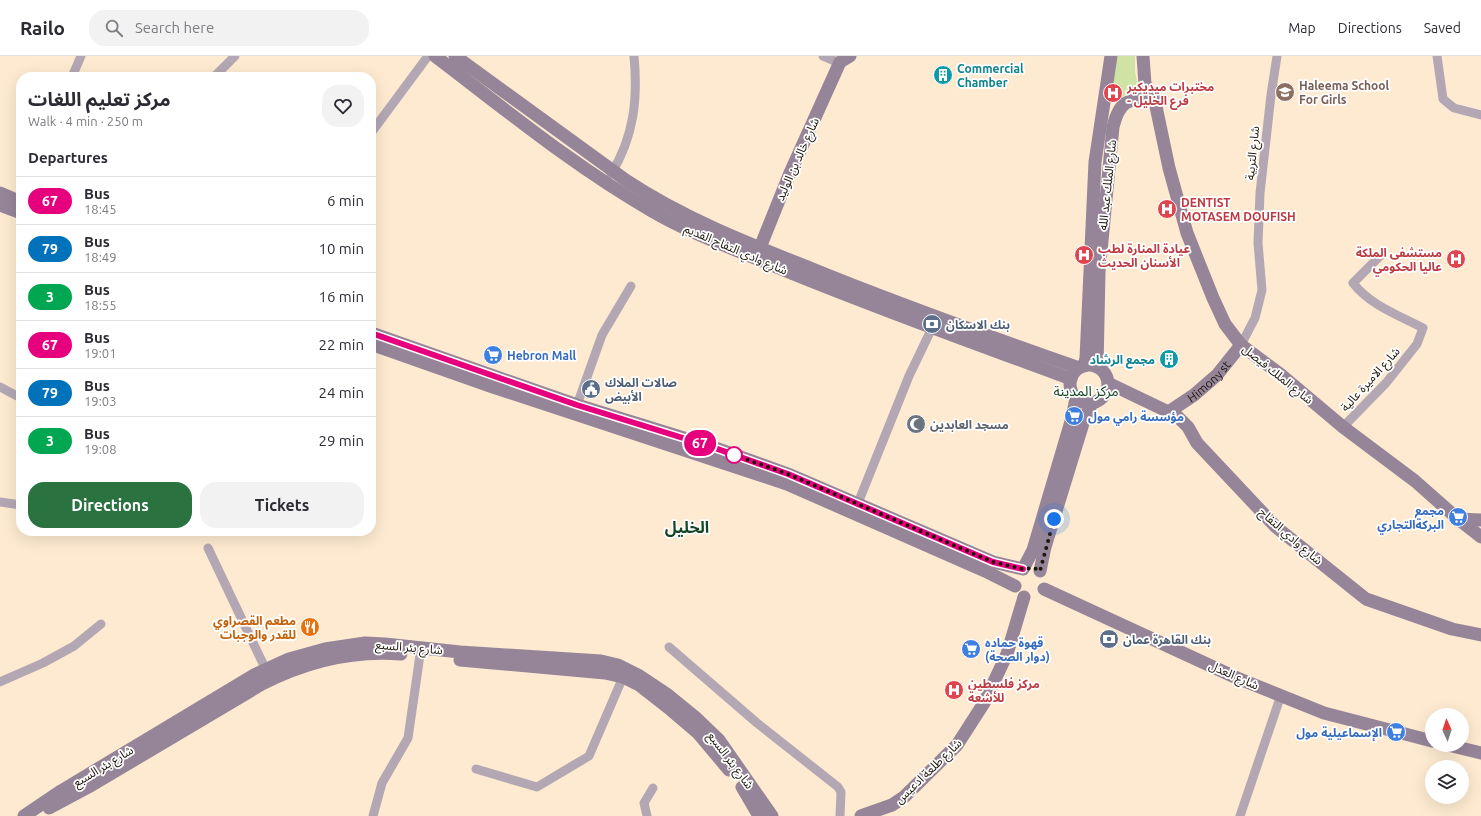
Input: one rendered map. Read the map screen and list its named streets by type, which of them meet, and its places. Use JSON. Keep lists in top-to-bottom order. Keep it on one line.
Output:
{"streets":{"street":["شارع التربية","شارع خالد بن الوليد","شارع الملك عبد الله","شارع وادي التفاح القديم","شارع الملك فيصل","شارع الاميرة عالية","Himony st","شارع وادي التفاح","شارع بئر السبع","شارع العدل","شارع طلعة ادعيس"]},"crossings":[["شارع التربية","شارع الملك فيصل"],["شارع التربية","Himony st"],["شارع خالد بن الوليد","شارع وادي التفاح القديم"],["شارع الملك عبد الله","شارع وادي التفاح القديم"],["شارع الملك عبد الله","شارع الملك فيصل"],["شارع الملك عبد الله","شارع وادي التفاح"],["شارع وادي التفاح القديم","شارع وادي التفاح"],["شارع الملك فيصل","شارع الاميرة عالية"],["شارع الملك فيصل","Himony st"],["Himony st","شارع وادي التفاح"],["شارع العدل","شارع طلعة ادعيس"]],"districts":["مركز المدينة","الخليل"],"places":{"building":["Commercial Chamber","مجمع الرشاد"],"school or university":["Haleema School For Girls"],"hospital":["مختبرات ميديكير - فرع الخليل","DENTIST MOTASEM DOUFISH","عيادة المنارة لطب الأسنان الحديث","مستشفى الملكة عاليا الحكومي","مركز فلسطين للأشعة"],"bank":["بنك الاسكان","بنك القاهرة عمان"],"supermarket":["Hebron Mall","مؤسسة رامي مول","مجمع البركةالتجاري","قهوة حماده (دوار الصحة)","الإسماعيلية مول"],"public building":["صالات الملاك الأبيض"],"mosque":["مسجد العابدين"],"restaurant":["مطعم القصراوي للقدر والوجبات"]},"lines":["bus line 67"],"north":"top","page":{"header":"Railo","search":"Search here","nav":["Map","Directions","Saved"],"on_map":"67","heading":[["مركز تعليم اللغات","Walk · 4 min · 250 m"],"Departures"],"list":[{"mark":"67","name":"Bus","note":"18:45","value":"6 min"},{"mark":"79","name":"Bus","note":"18:49","value":"10 min"},{"mark":"3","name":"Bus","note":"18:55","value":"16 min"},{"mark":"67","name":"Bus","note":"19:01","value":"22 min"},{"mark":"79","name":"Bus","note":"19:03","value":"24 min"},{"mark":"3","name":"Bus","note":"19:08","value":"29 min"}],"buttons":["Directions","Tickets"]}}
